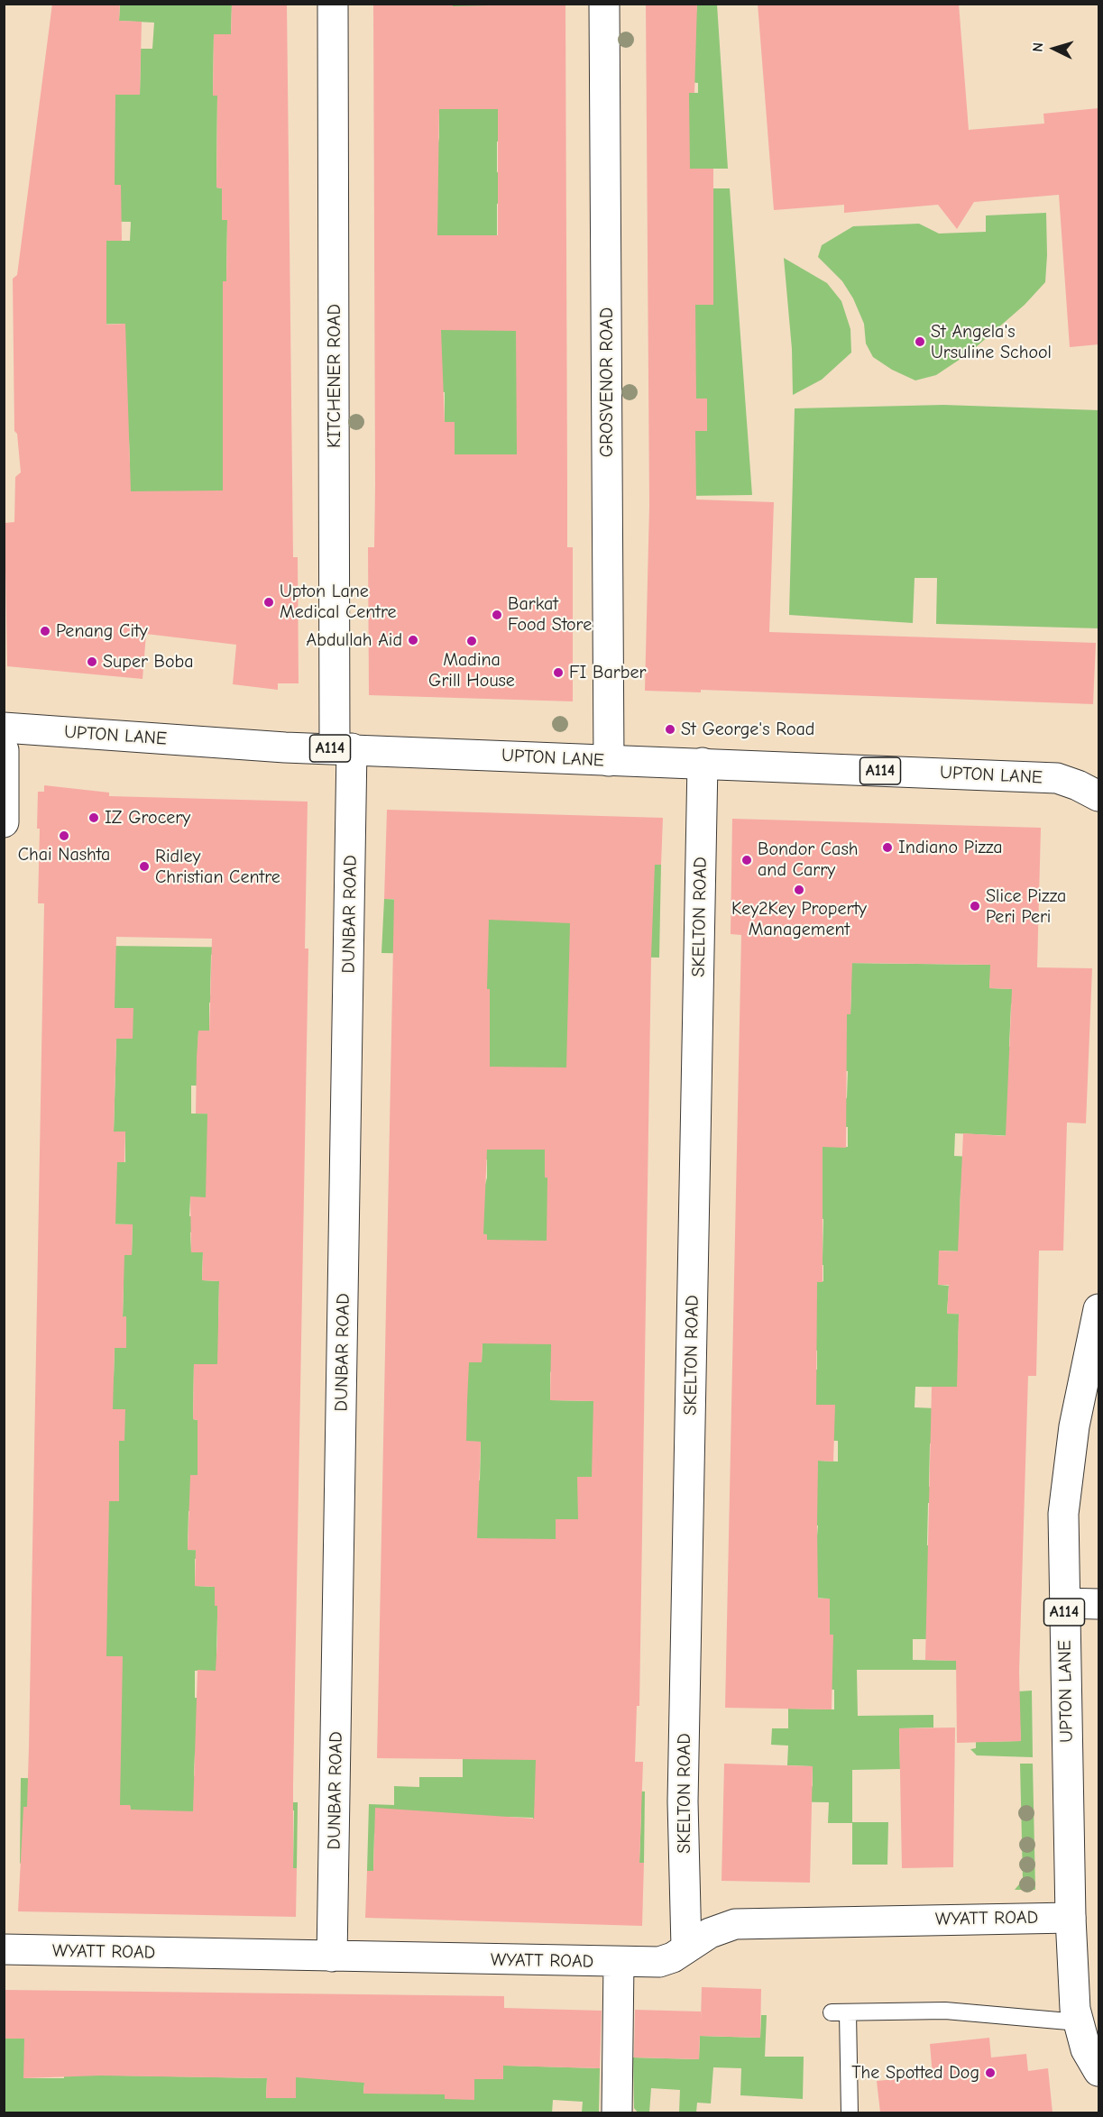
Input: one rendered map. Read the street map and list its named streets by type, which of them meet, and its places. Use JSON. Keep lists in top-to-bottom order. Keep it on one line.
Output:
{"streets":{"street":["KITCHENER ROAD","GROSVENOR ROAD","UPTON LANE","A114","DUNBAR ROAD","SKELTON ROAD","WYATT ROAD"]},"crossings":[["KITCHENER ROAD","UPTON LANE"],["KITCHENER ROAD","DUNBAR ROAD"],["GROSVENOR ROAD","UPTON LANE"],["UPTON LANE","DUNBAR ROAD"],["UPTON LANE","SKELTON ROAD"],["UPTON LANE","WYATT ROAD"],["DUNBAR ROAD","WYATT ROAD"],["SKELTON ROAD","WYATT ROAD"]],"places":["St Angela's Ursuline School","Upton Lane Medical Centre","Barkat Food Store","Penang City","Abdullah Aid","Madina Grill House","Super Boba","FI Barber","St George's Road","IZ Grocery","Chai Nashta","Indiano Pizza","Bondor Cash and Carry","Ridley Christian Centre","Key2Key Property Management","Slice Pizza Peri Peri","The Spotted Dog"],"north":"left"}
